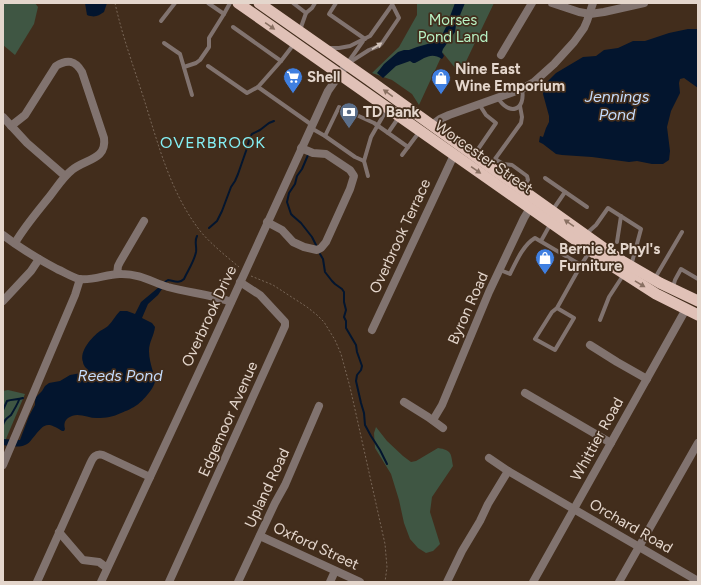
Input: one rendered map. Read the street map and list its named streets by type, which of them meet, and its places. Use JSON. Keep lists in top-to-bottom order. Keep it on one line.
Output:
{"streets":{"highway":["Worcester Street"],"street":["Overbrook Terrace","Byron Road","Overbrook Drive","Edgemoor Avenue","Whittier Road","Upland Road","Orchard Road","Oxford Street"]},"crossings":[["Worcester Street","Overbrook Terrace"],["Worcester Street","Byron Road"],["Worcester Street","Overbrook Drive"],["Worcester Street","Whittier Road"],["Overbrook Drive","Edgemoor Avenue"],["Whittier Road","Orchard Road"],["Upland Road","Oxford Street"]],"districts":["OVERBROOK"],"water":["Jennings Pond","Reeds Pond"],"parks":["Morses Pond Land"],"places":{"supermarket":["Shell"],"shop":["Nine East Wine Emporium","Bernie & Phyl's Furniture"],"bank":["TD Bank"]}}
